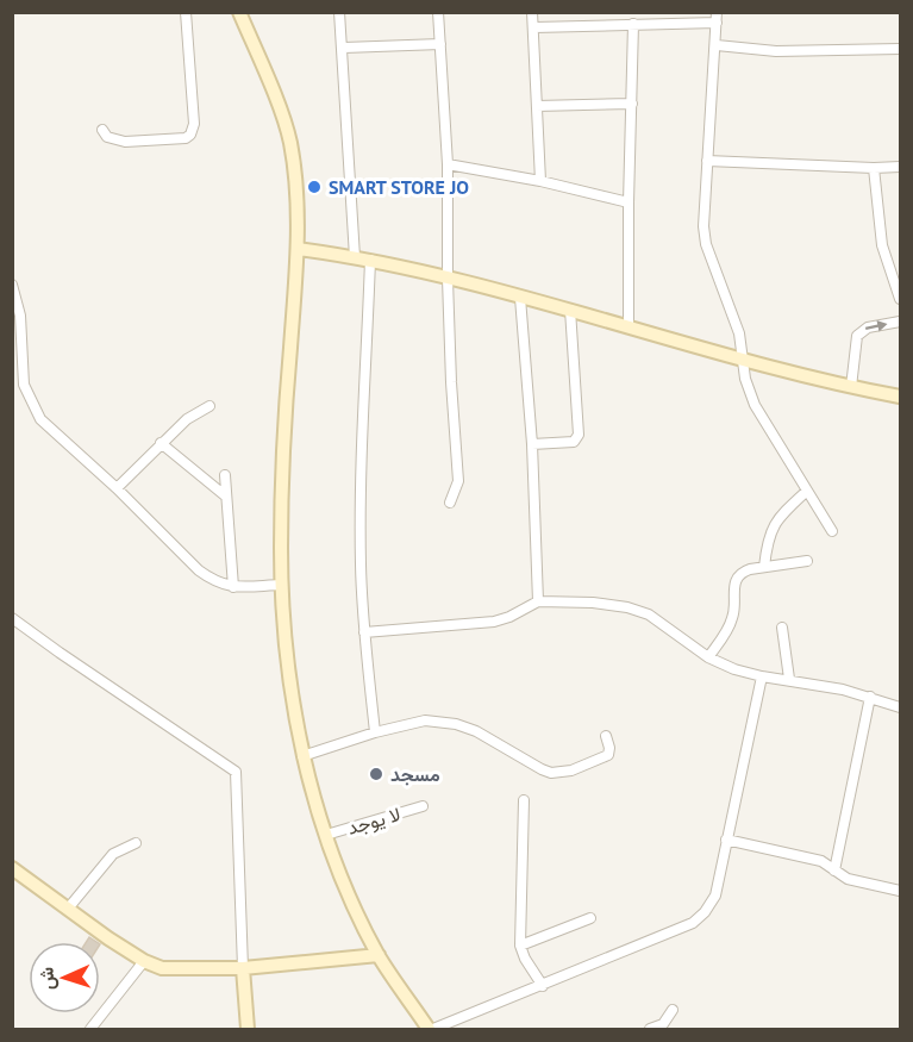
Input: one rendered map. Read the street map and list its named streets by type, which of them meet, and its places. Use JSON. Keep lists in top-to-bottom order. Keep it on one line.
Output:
{"streets":{"street":["لا يوجد"]},"places":["SMART STORE JO","مسجد"],"north":"left"}
